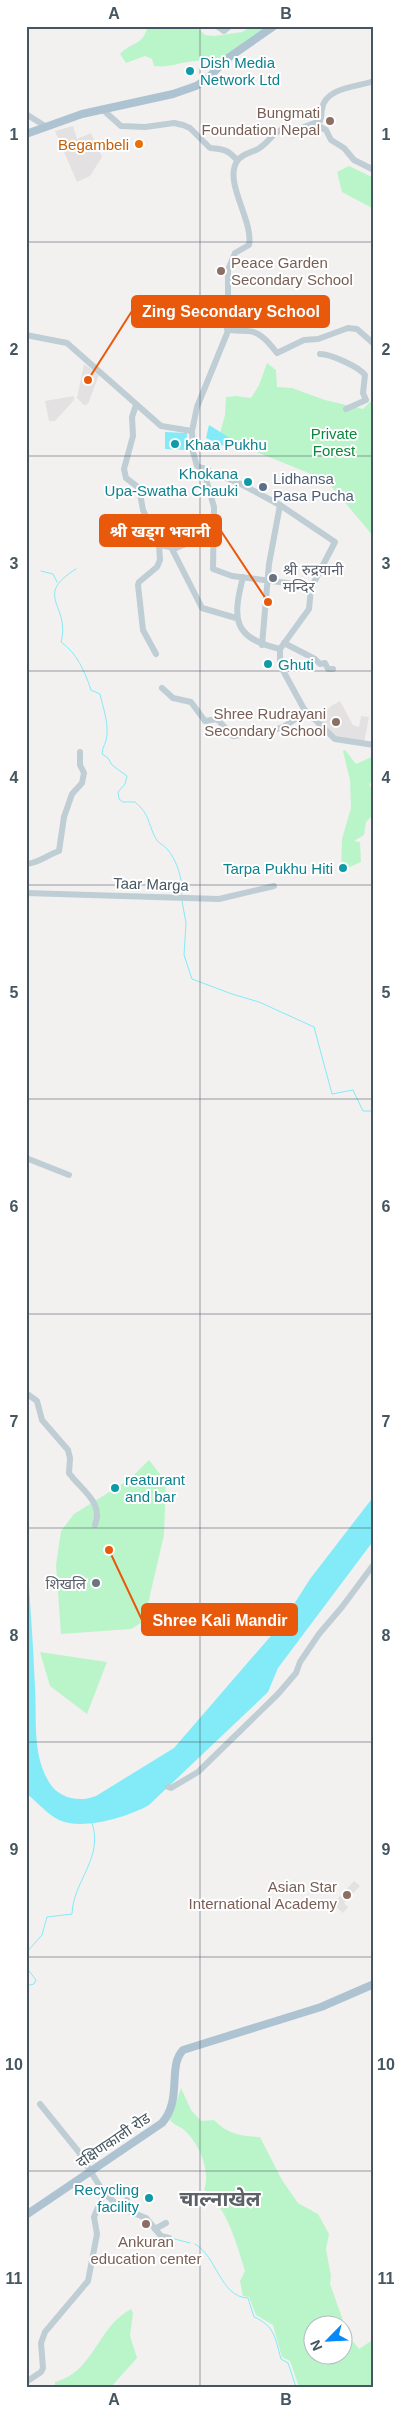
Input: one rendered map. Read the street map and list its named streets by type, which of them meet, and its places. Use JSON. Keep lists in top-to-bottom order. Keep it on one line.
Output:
{"streets":{"main road":["दक्षिणकाली रोड"],"street":["Taar Marga"]},"districts":["चाल्नाखेल"],"parks":["Private Forest"],"places":["Dish Media Network Ltd","Bungmati Foundation Nepal","Begambeli","Peace Garden Secondary School","Zing Secondary School","Khaa Pukhu","Khokana Upa-Swatha Chauki","Lidhansa Pasa Pucha","श्री रुद्रयानी मन्दिर","श्री खड्ग भवानी","Ghuti","Shree Rudrayani Secondary School","Tarpa Pukhu Hiti","reaturant and bar","Shree Kali Mandir","शिखलि","Asian Star International Academy","Recycling facility","Ankuran education center"],"north":"bottom left","grid":{"columns":["A","B"],"rows":["1","2","3","4","5","6","7","8","9","10","11"]}}
